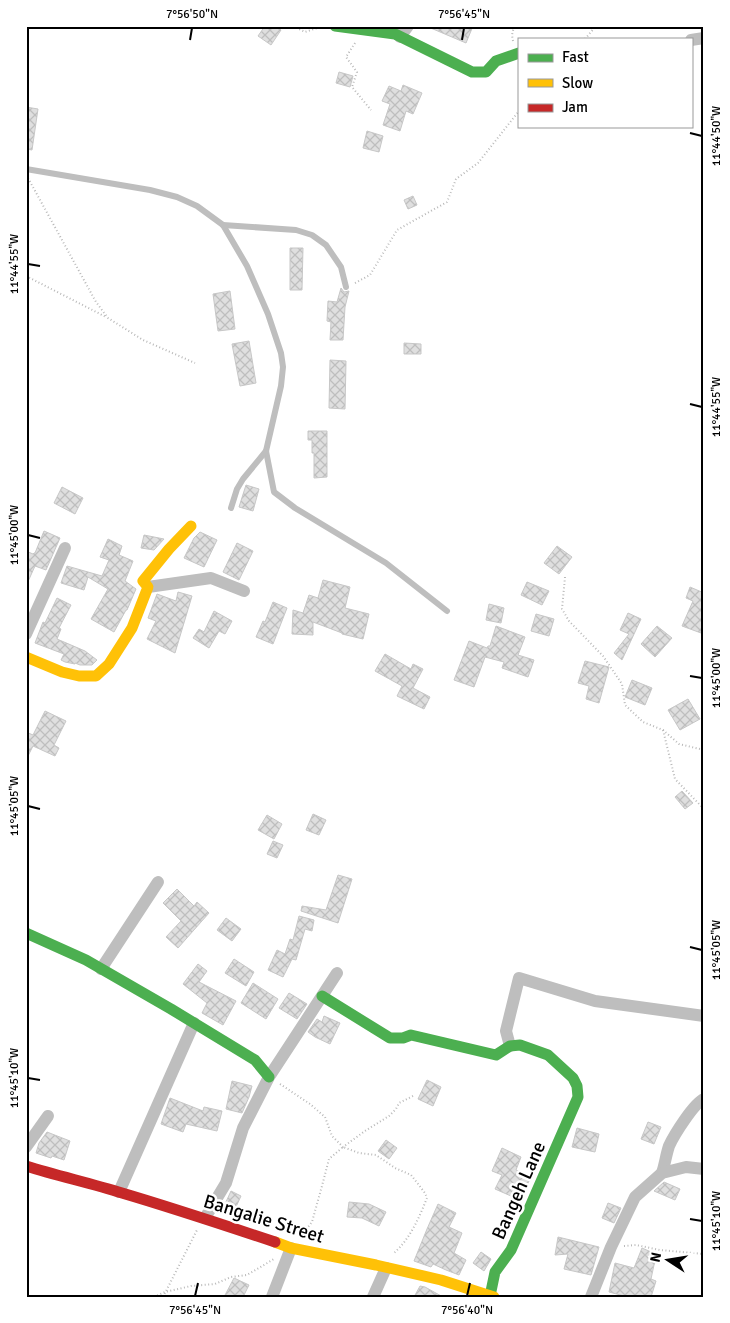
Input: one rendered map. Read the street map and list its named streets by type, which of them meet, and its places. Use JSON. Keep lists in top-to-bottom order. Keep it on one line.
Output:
{"streets":{"street":["Bangeh Lane","Bangalie Street"]},"crossings":[["Bangeh Lane","Bangalie Street"]],"legend":["Fast","Slow","Jam"],"north":"left","coordinates":["7°56'50\"N","7°56'45\"N","11°44'50\"W","11°44'55\"W","11°45'00\"W","11°45'05\"W","11°45'10\"W","7°56'40\"N"]}
